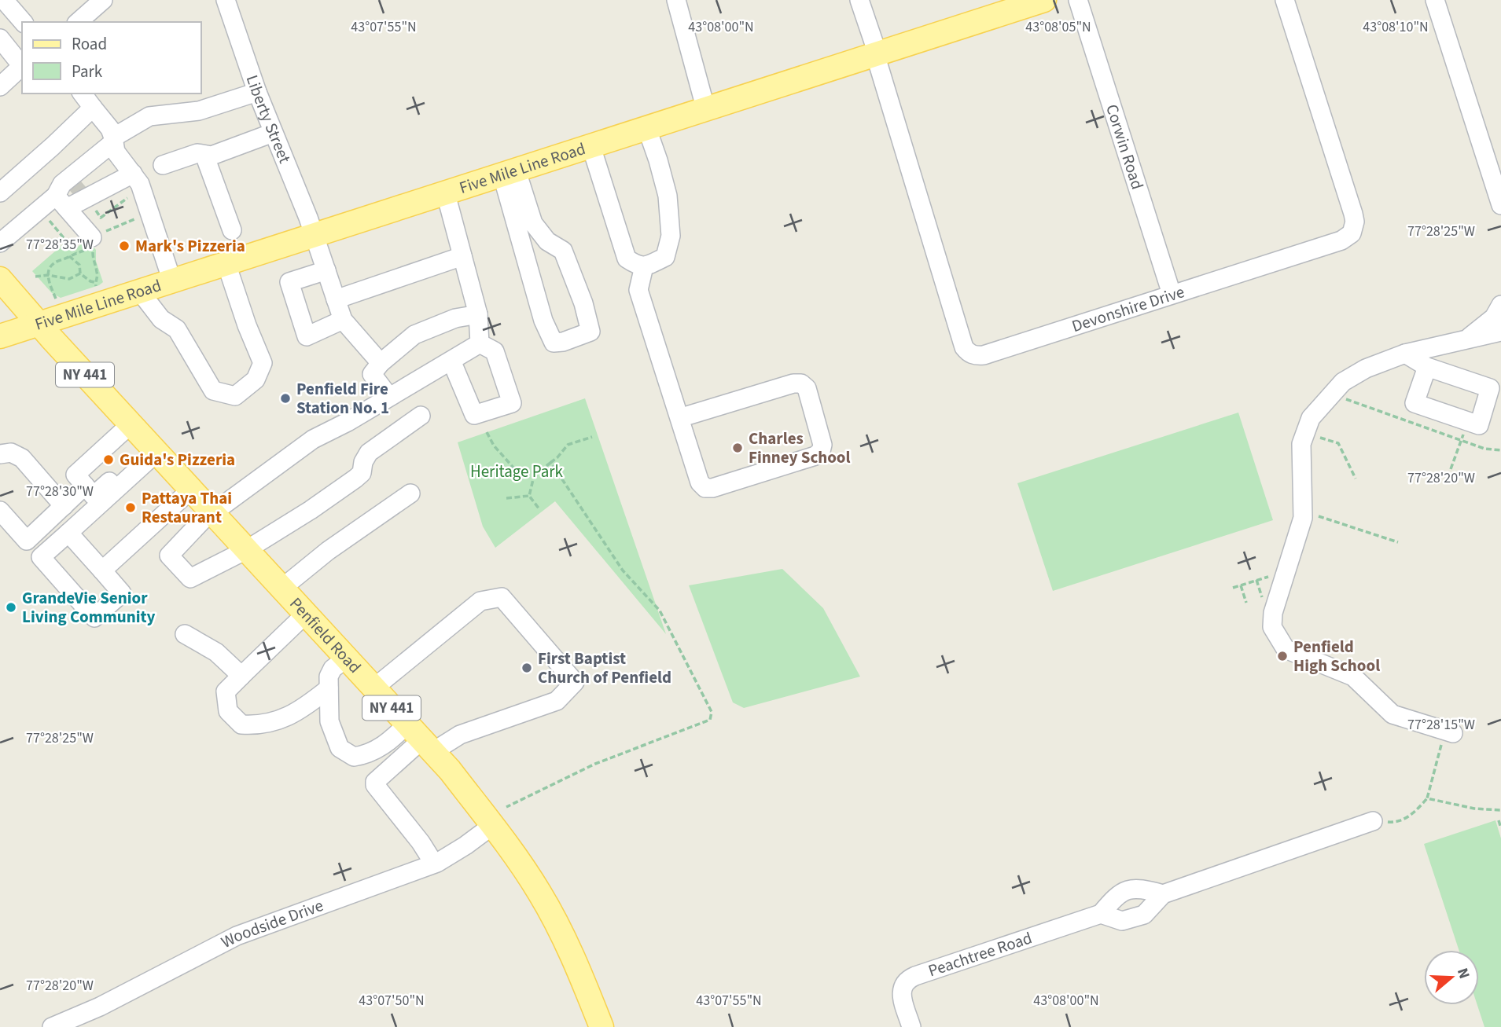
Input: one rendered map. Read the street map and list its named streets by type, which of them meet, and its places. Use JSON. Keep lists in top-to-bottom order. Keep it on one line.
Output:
{"streets":{"main road":["Five Mile Line Road","NY 441","Penfield Road"],"street":["Liberty Street","Corwin Road","Devonshire Drive","Woodside Drive","Peachtree Road"]},"crossings":[["Liberty Street","Five Mile Line Road"],["Corwin Road","Devonshire Drive"],["Five Mile Line Road","Devonshire Drive"],["Five Mile Line Road","Penfield Road"],["Penfield Road","Woodside Drive"]],"parks":["Heritage Park"],"places":["Mark's Pizzeria","Penfield Fire Station No. 1","Charles Finney School","Guida's Pizzeria","Pattaya Thai Restaurant","GrandeVie Senior Living Community","Penfield High School","First Baptist Church of Penfield"],"legend":["Road","Park"],"north":"right","coordinates":["43°07'55\"N","43°08'00\"N","43°08'05\"N","43°08'10\"N","77°28'25\"W","77°28'35\"W","77°28'20\"W","77°28'30\"W","77°28'15\"W","43°07'50\"N"]}
